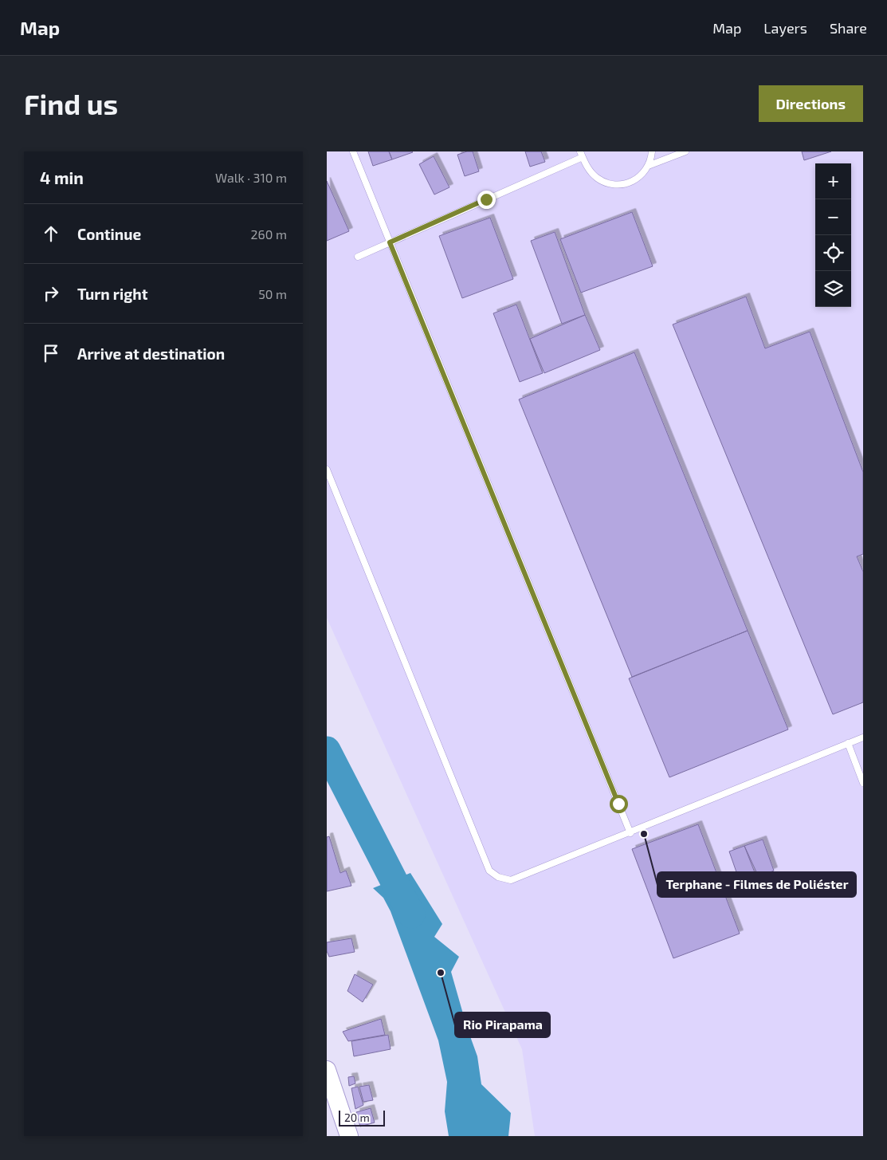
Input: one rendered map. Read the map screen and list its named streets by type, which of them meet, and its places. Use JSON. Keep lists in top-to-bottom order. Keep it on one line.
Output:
{"places":["Terphane - Filmes de Poliéster","Rio Pirapama"],"scale_bar":"20 m","page":{"header":"Map","nav":["Map","Layers","Share"],"buttons":"Directions","title":"Find us","heading":["4 min","Walk · 310 m"],"map_buttons":["+","−"],"list":[["Continue","260 m"],["Turn right","50 m"],"Arrive at destination"],"scale":"20 m"}}
